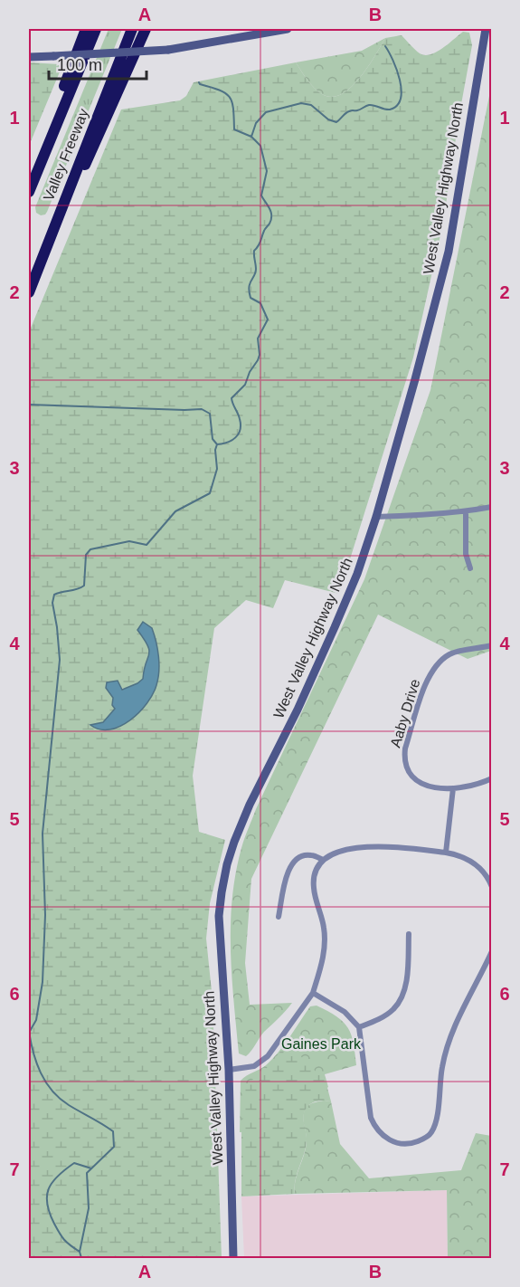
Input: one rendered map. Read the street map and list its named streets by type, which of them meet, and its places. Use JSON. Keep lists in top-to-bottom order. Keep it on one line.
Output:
{"streets":{"highway":["Valley Freeway"],"main road":["West Valley Highway North"],"street":["Aaby Drive"]},"parks":["Gaines Park"],"scale_bar":"100 m","grid":{"columns":["A","B"],"rows":["1","2","3","4","5","6","7"]}}
